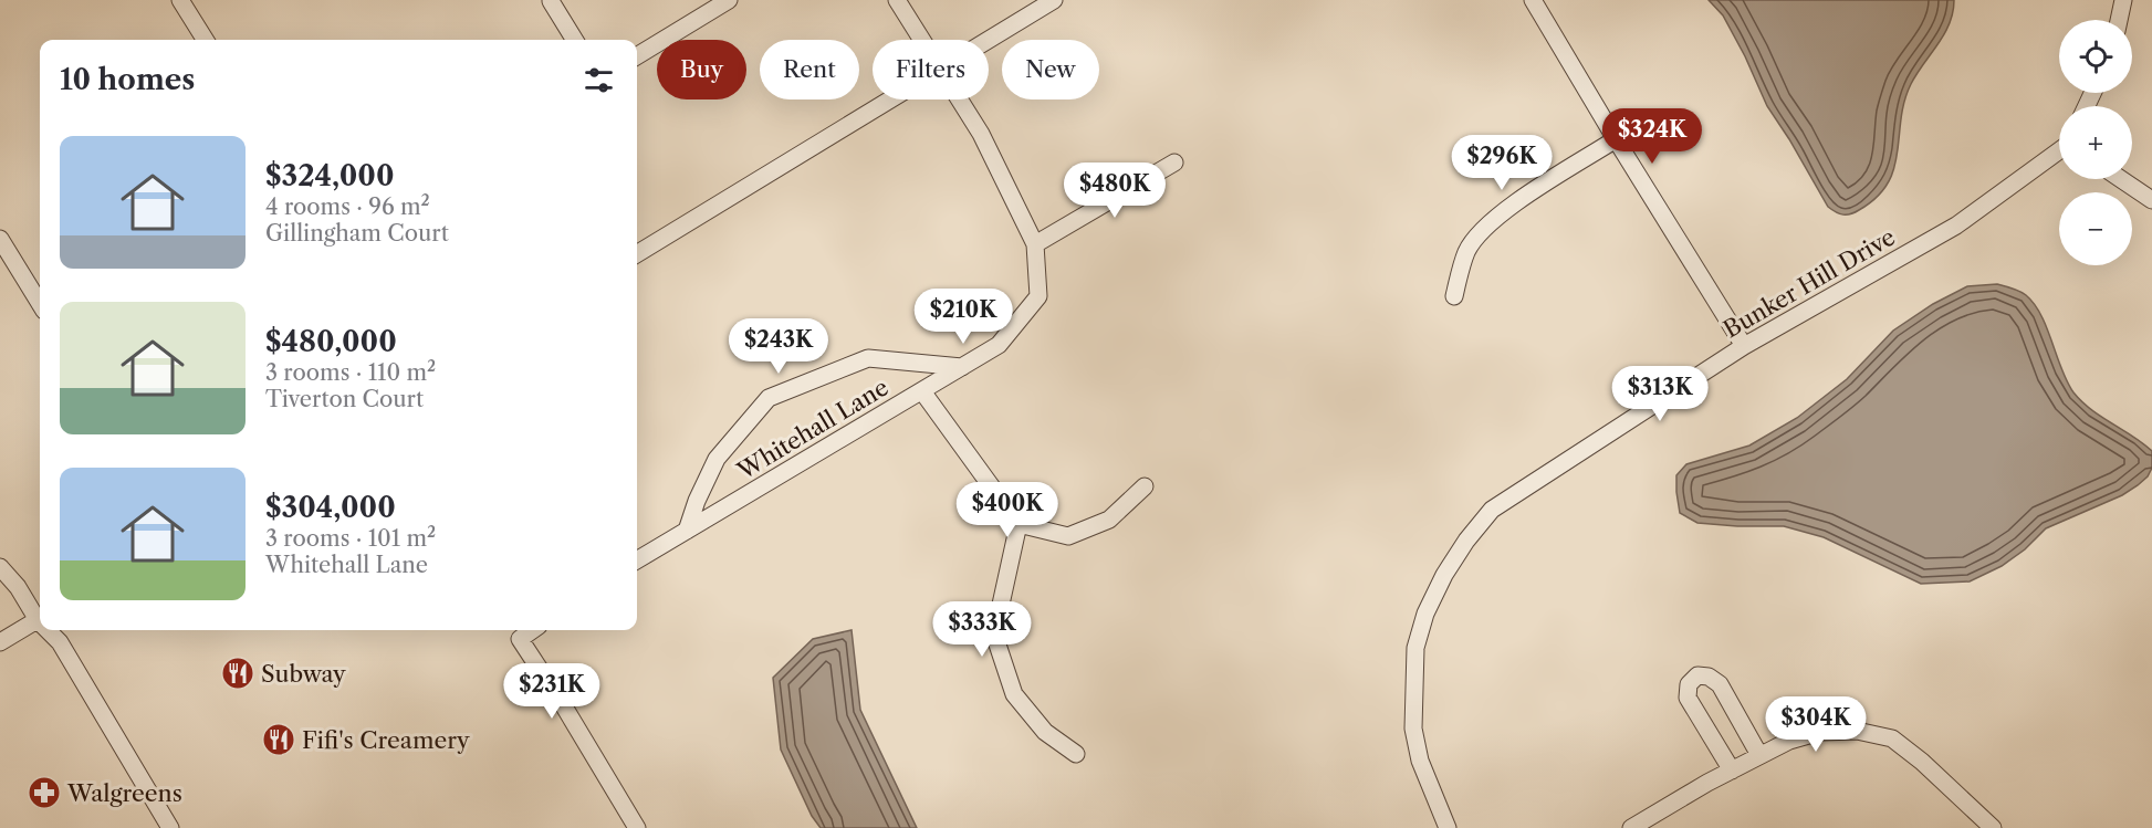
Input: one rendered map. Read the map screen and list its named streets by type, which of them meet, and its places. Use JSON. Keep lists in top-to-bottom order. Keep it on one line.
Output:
{"streets":{"street":["Bunker Hill Drive","Whitehall Lane"]},"places":{"restaurant":["Subway","Fifi's Creamery"],"pharmacy":["Walgreens"]},"page":{"map_buttons":["+","−"],"chip":["Buy","Rent","Filters","New"],"heading":"10 homes","price":["$324K","$296K","$480K","$210K","$243K","$313K","$400K","$333K","$231K","$304K"],"list":[{"name":"$324,000","note":"4 rooms · 96 m² · Gillingham Court"},{"name":"$480,000","note":"3 rooms · 110 m² · Tiverton Court"},{"name":"$304,000","note":"3 rooms · 101 m² · Whitehall Lane"}]}}
